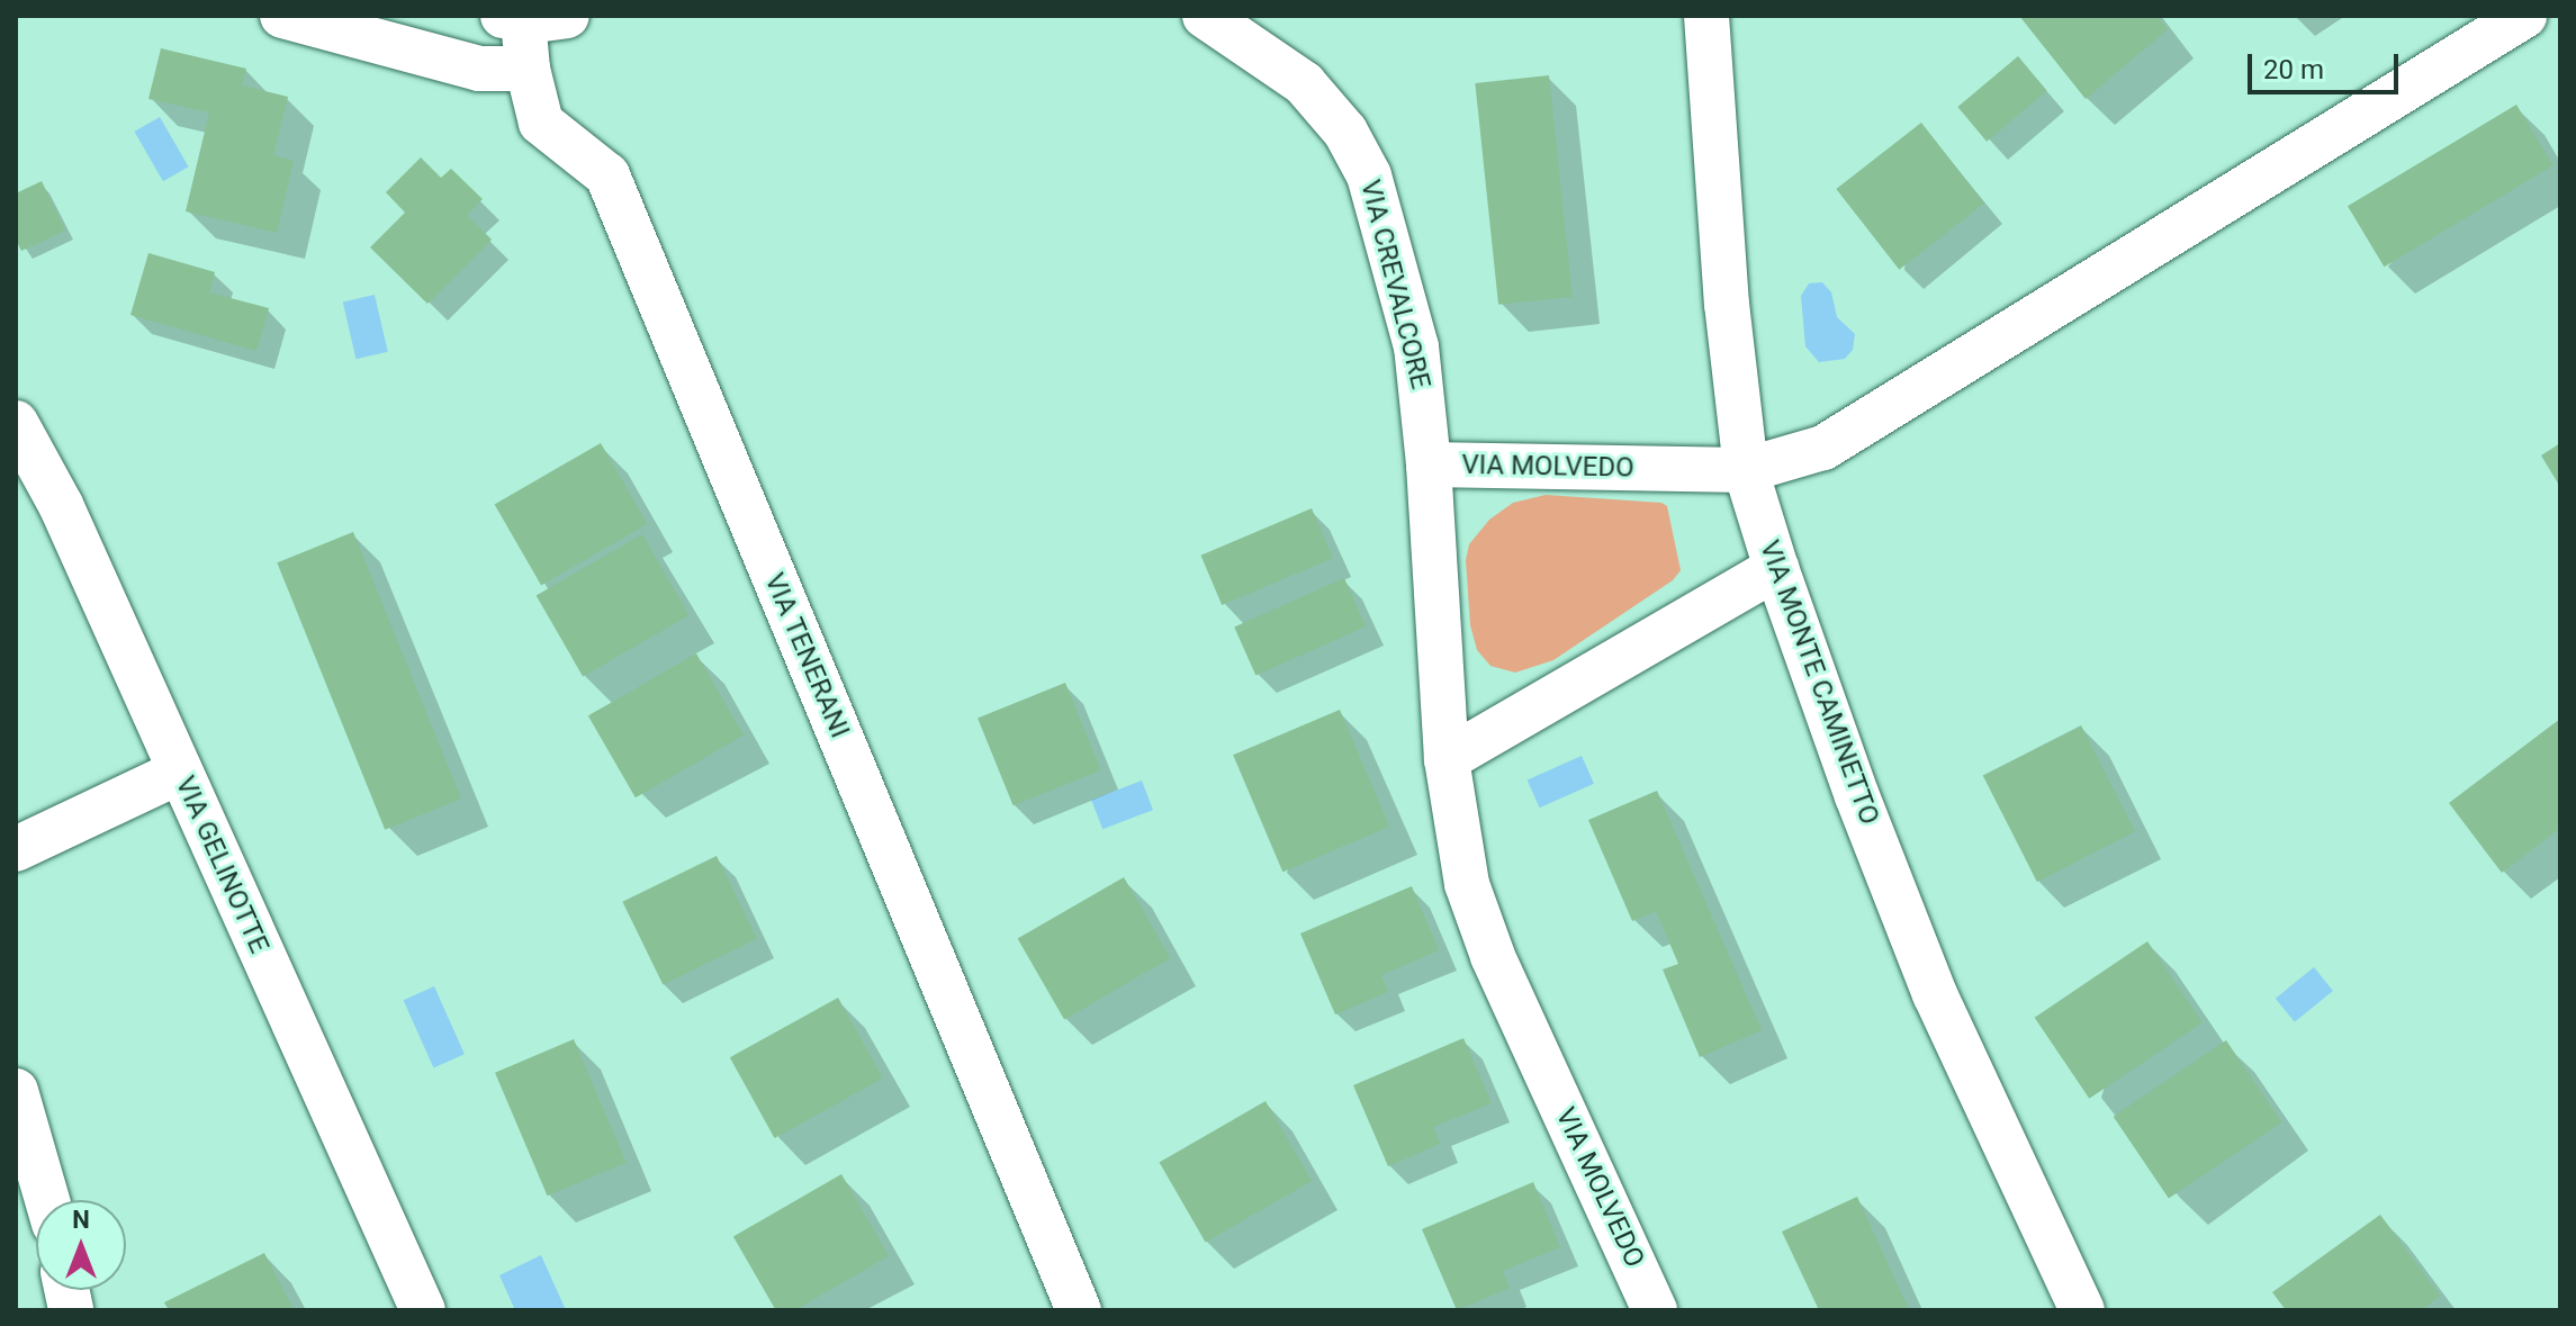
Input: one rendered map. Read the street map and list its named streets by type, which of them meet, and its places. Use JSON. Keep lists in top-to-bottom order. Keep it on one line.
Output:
{"streets":{"street":["VIA CREVALCORE","VIA MOLVEDO","VIA TENERANI","VIA MONTE CAMINETTO","VIA GELINOTTE"]},"crossings":[["VIA CREVALCORE","VIA MOLVEDO"],["VIA MOLVEDO","VIA MONTE CAMINETTO"]],"scale_bar":"20 m","north":"top"}
